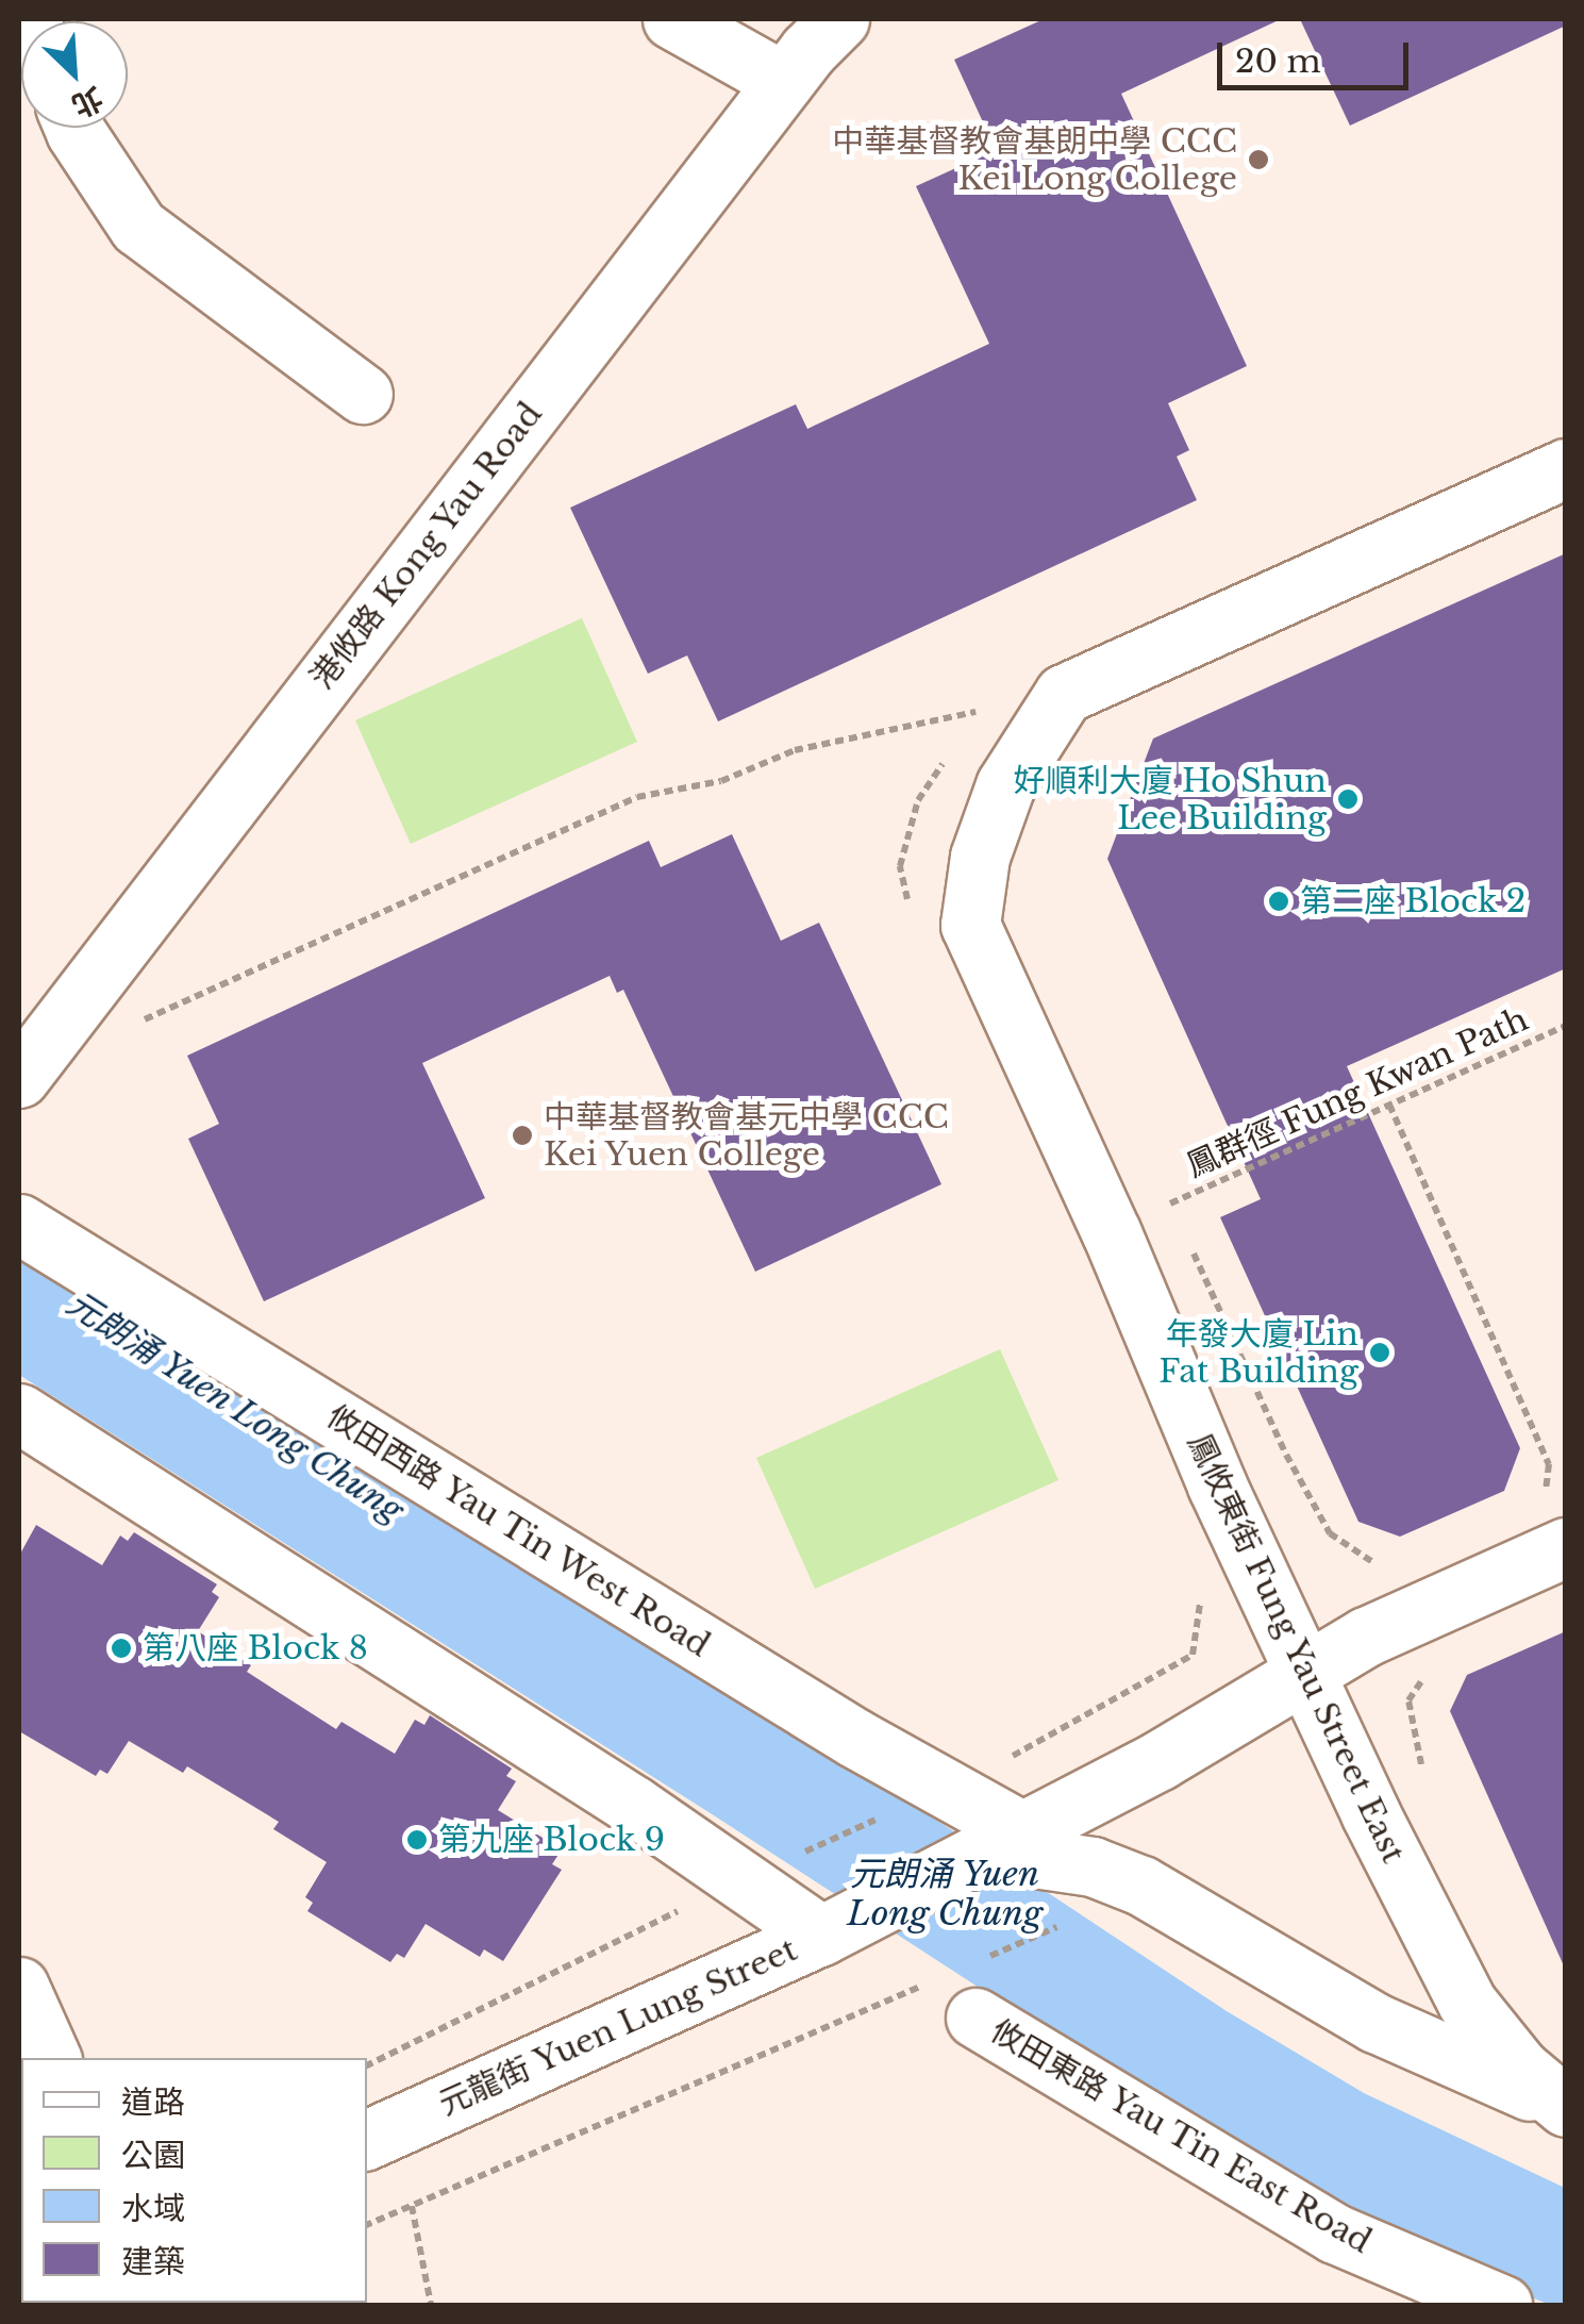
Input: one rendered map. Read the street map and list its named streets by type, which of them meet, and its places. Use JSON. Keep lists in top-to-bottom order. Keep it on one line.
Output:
{"streets":{"street":["港攸路 Kong Yau Road","攸田西路 Yau Tin West Road","鳳攸東街 Fung Yau Street East","元龍街 Yuen Lung Street","攸田東路 Yau Tin East Road"],"path":["鳳群徑 Fung Kwan Path"]},"crossings":[["攸田西路 Yau Tin West Road","元龍街 Yuen Lung Street"],["鳳攸東街 Fung Yau Street East","元龍街 Yuen Lung Street"]],"water":["元朗涌 Yuen Long Chung"],"places":["中華基督教會基朗中學 CCC Kei Long College","好順利大廈 Ho Shun Lee Building","第二座 Block 2","中華基督教會基元中學 CCC Kei Yuen College","年發大廈 Lin Fat Building","第八座 Block 8","第九座 Block 9"],"legend":["道路","公園","水域","建築"],"scale_bar":"20 m","north":"bottom right"}
